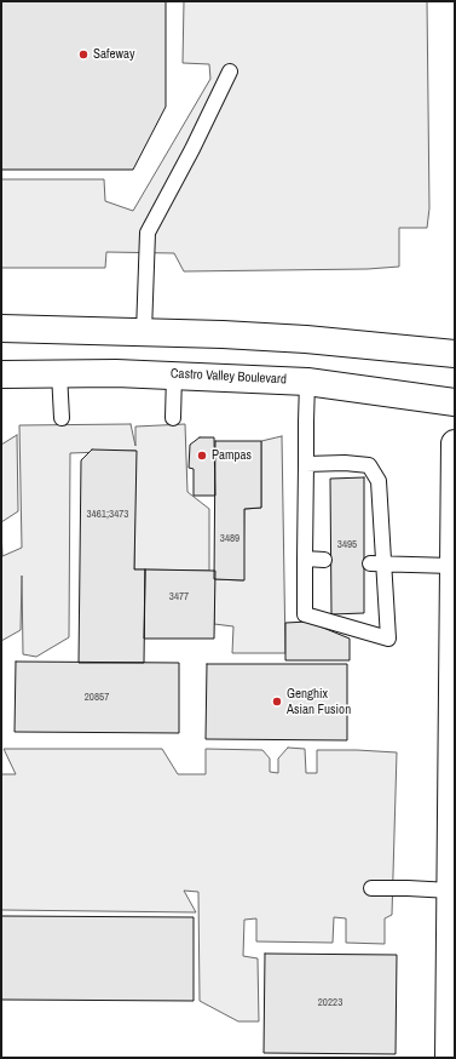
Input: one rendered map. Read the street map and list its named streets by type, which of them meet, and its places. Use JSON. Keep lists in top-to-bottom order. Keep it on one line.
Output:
{"streets":{"main road":["Castro Valley Boulevard"]},"places":["Safeway","Pampas","Genghix Asian Fusion"],"house_numbers":["3461;3473","3489","3495","3477","20857","20223"]}
